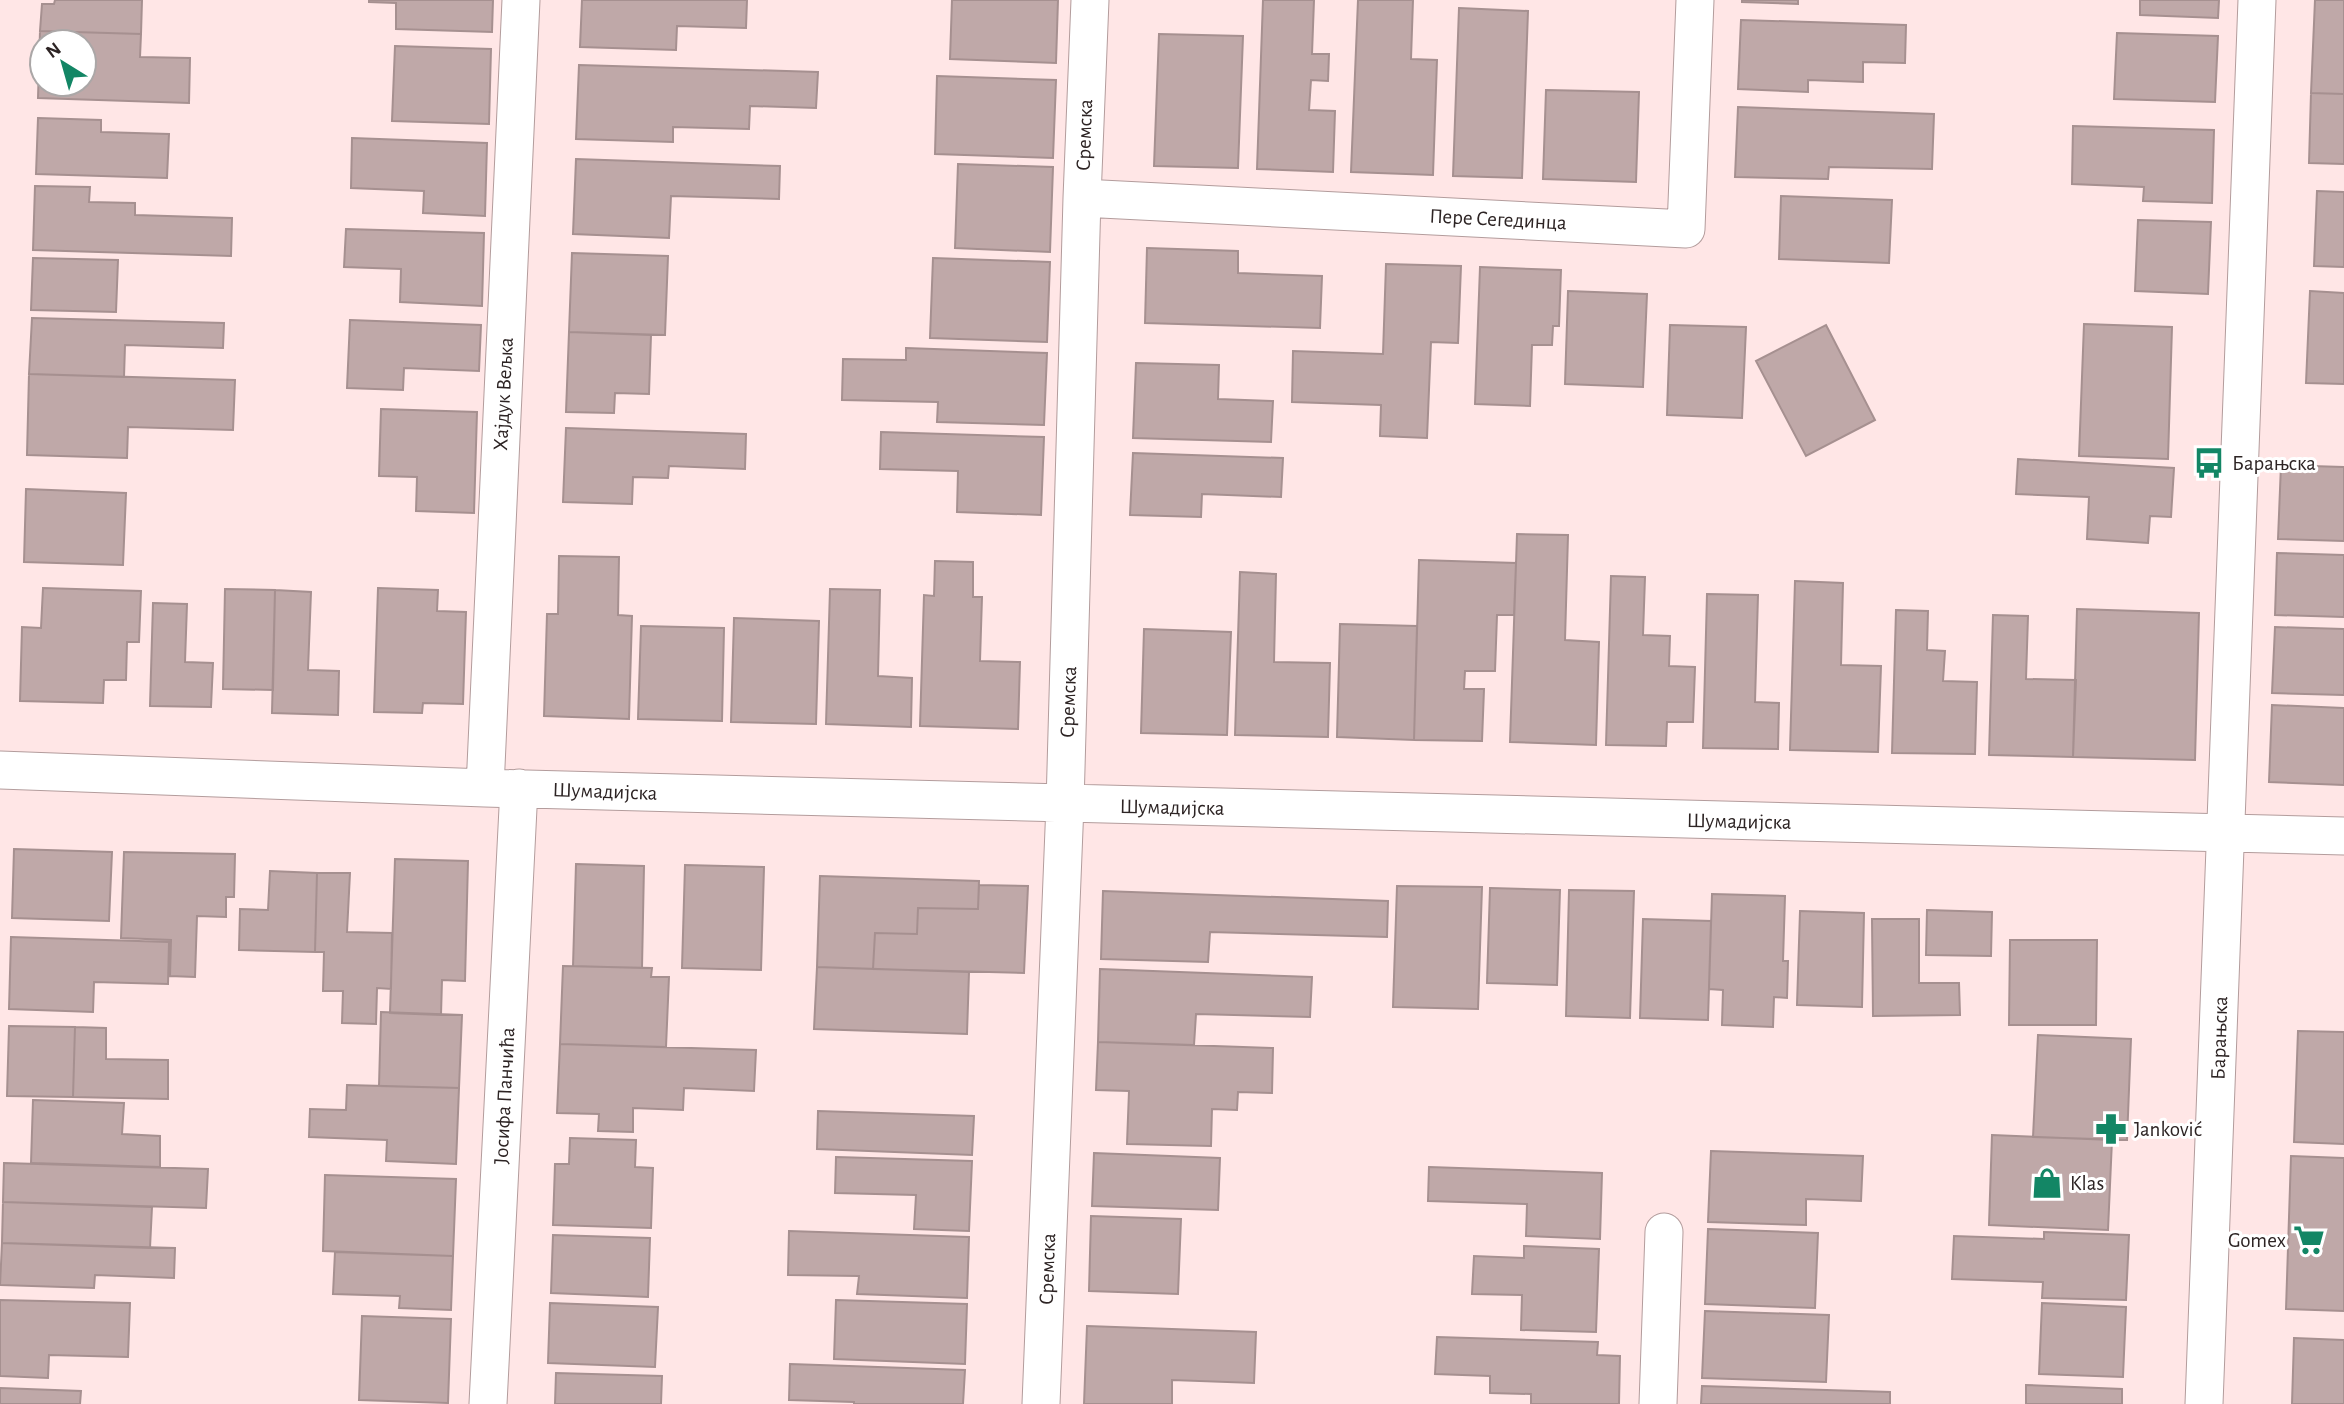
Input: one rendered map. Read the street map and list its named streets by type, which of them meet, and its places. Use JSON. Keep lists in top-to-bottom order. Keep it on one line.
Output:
{"streets":{"street":["Сремска","Пере Сегединца","Хајдук Вељка","Шумадијска","Барањска","Јосифа Панчића"]},"crossings":[["Сремска","Пере Сегединца"],["Сремска","Шумадијска"],["Хајдук Вељка","Шумадијска"],["Хајдук Вељка","Јосифа Панчића"],["Шумадијска","Барањска"],["Шумадијска","Јосифа Панчића"]],"places":{"bus stop":["Барањска"],"pharmacy":["Janković"],"shop":["Klas"],"supermarket":["Gomex"]},"north":"top left"}
